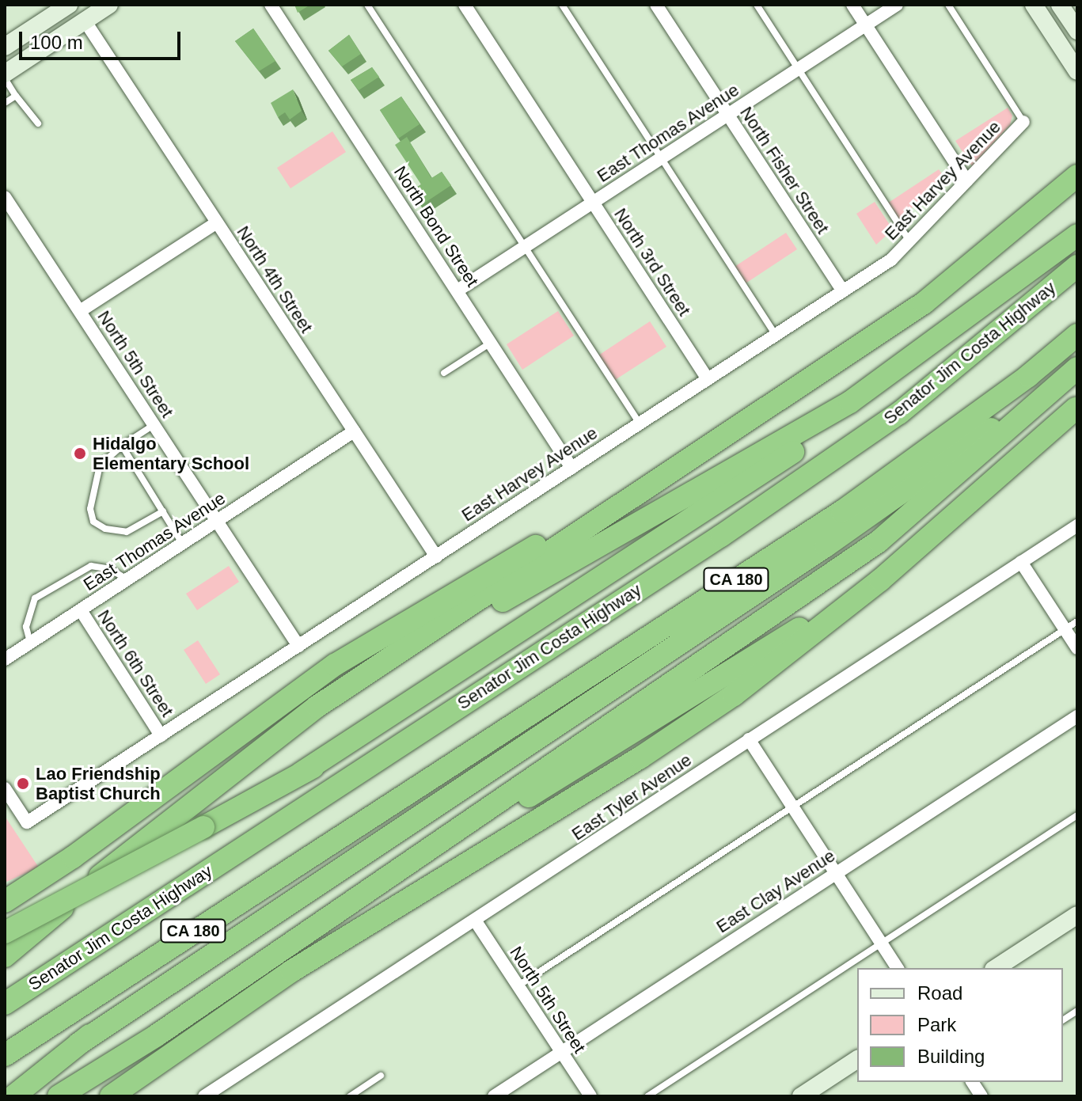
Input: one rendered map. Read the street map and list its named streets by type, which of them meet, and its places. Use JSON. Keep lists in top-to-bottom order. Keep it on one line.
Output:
{"streets":{"highway":["Senator Jim Costa Highway","CA 180"],"street":["East Thomas Avenue","North Fisher Street","East Harvey Avenue","North Bond Street","North 3rd Street","North 4th Street","North 5th Street","North 6th Street","East Tyler Avenue","East Clay Avenue"]},"crossings":[["East Thomas Avenue","North Fisher Street"],["East Thomas Avenue","North Bond Street"],["East Thomas Avenue","North 3rd Street"],["East Thomas Avenue","North 4th Street"],["East Thomas Avenue","North 5th Street"],["East Thomas Avenue","North 6th Street"],["North Fisher Street","East Harvey Avenue"],["East Harvey Avenue","North Bond Street"],["East Harvey Avenue","North 3rd Street"],["East Harvey Avenue","North 4th Street"],["East Harvey Avenue","North 5th Street"],["East Harvey Avenue","North 6th Street"],["North 5th Street","East Tyler Avenue"],["North 5th Street","East Clay Avenue"]],"places":["Hidalgo Elementary School","Lao Friendship Baptist Church"],"legend":["Road","Park","Building"],"scale_bar":"100 m"}
